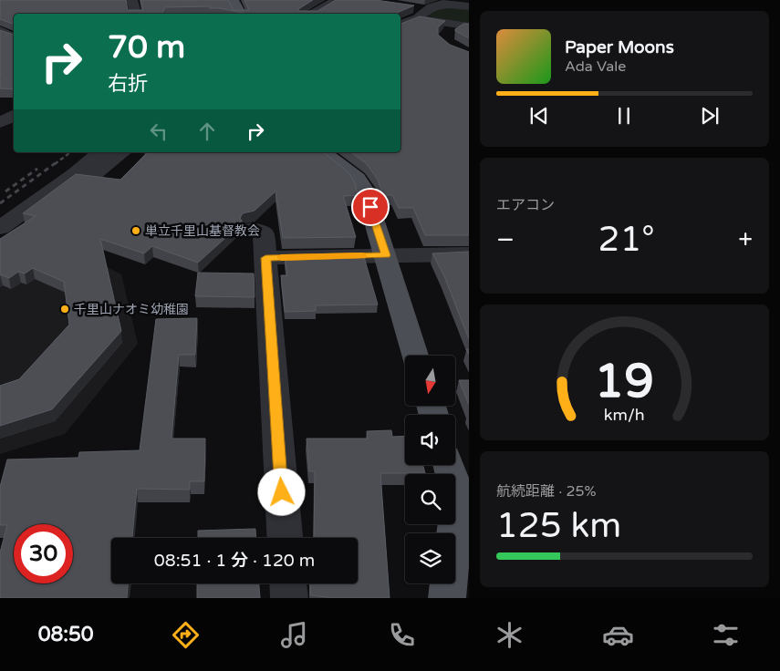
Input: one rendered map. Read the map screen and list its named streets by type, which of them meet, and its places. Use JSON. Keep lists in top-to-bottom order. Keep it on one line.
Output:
{"places":["単立千里山基督教会","千里山ナオミ幼稚園"],"north":"bottom","page":{"turn":["70 m","右折"],"song":["Paper Moons","Ada Vale"],"tile":["エアコン",["航続距離 · 25%","125 km"]],"heat":["−","21°","+"],"limit":"30","trip":"08:51 · 1 分 · 120 m","tabs":"08:50","gauge":["19","km/h"]}}
